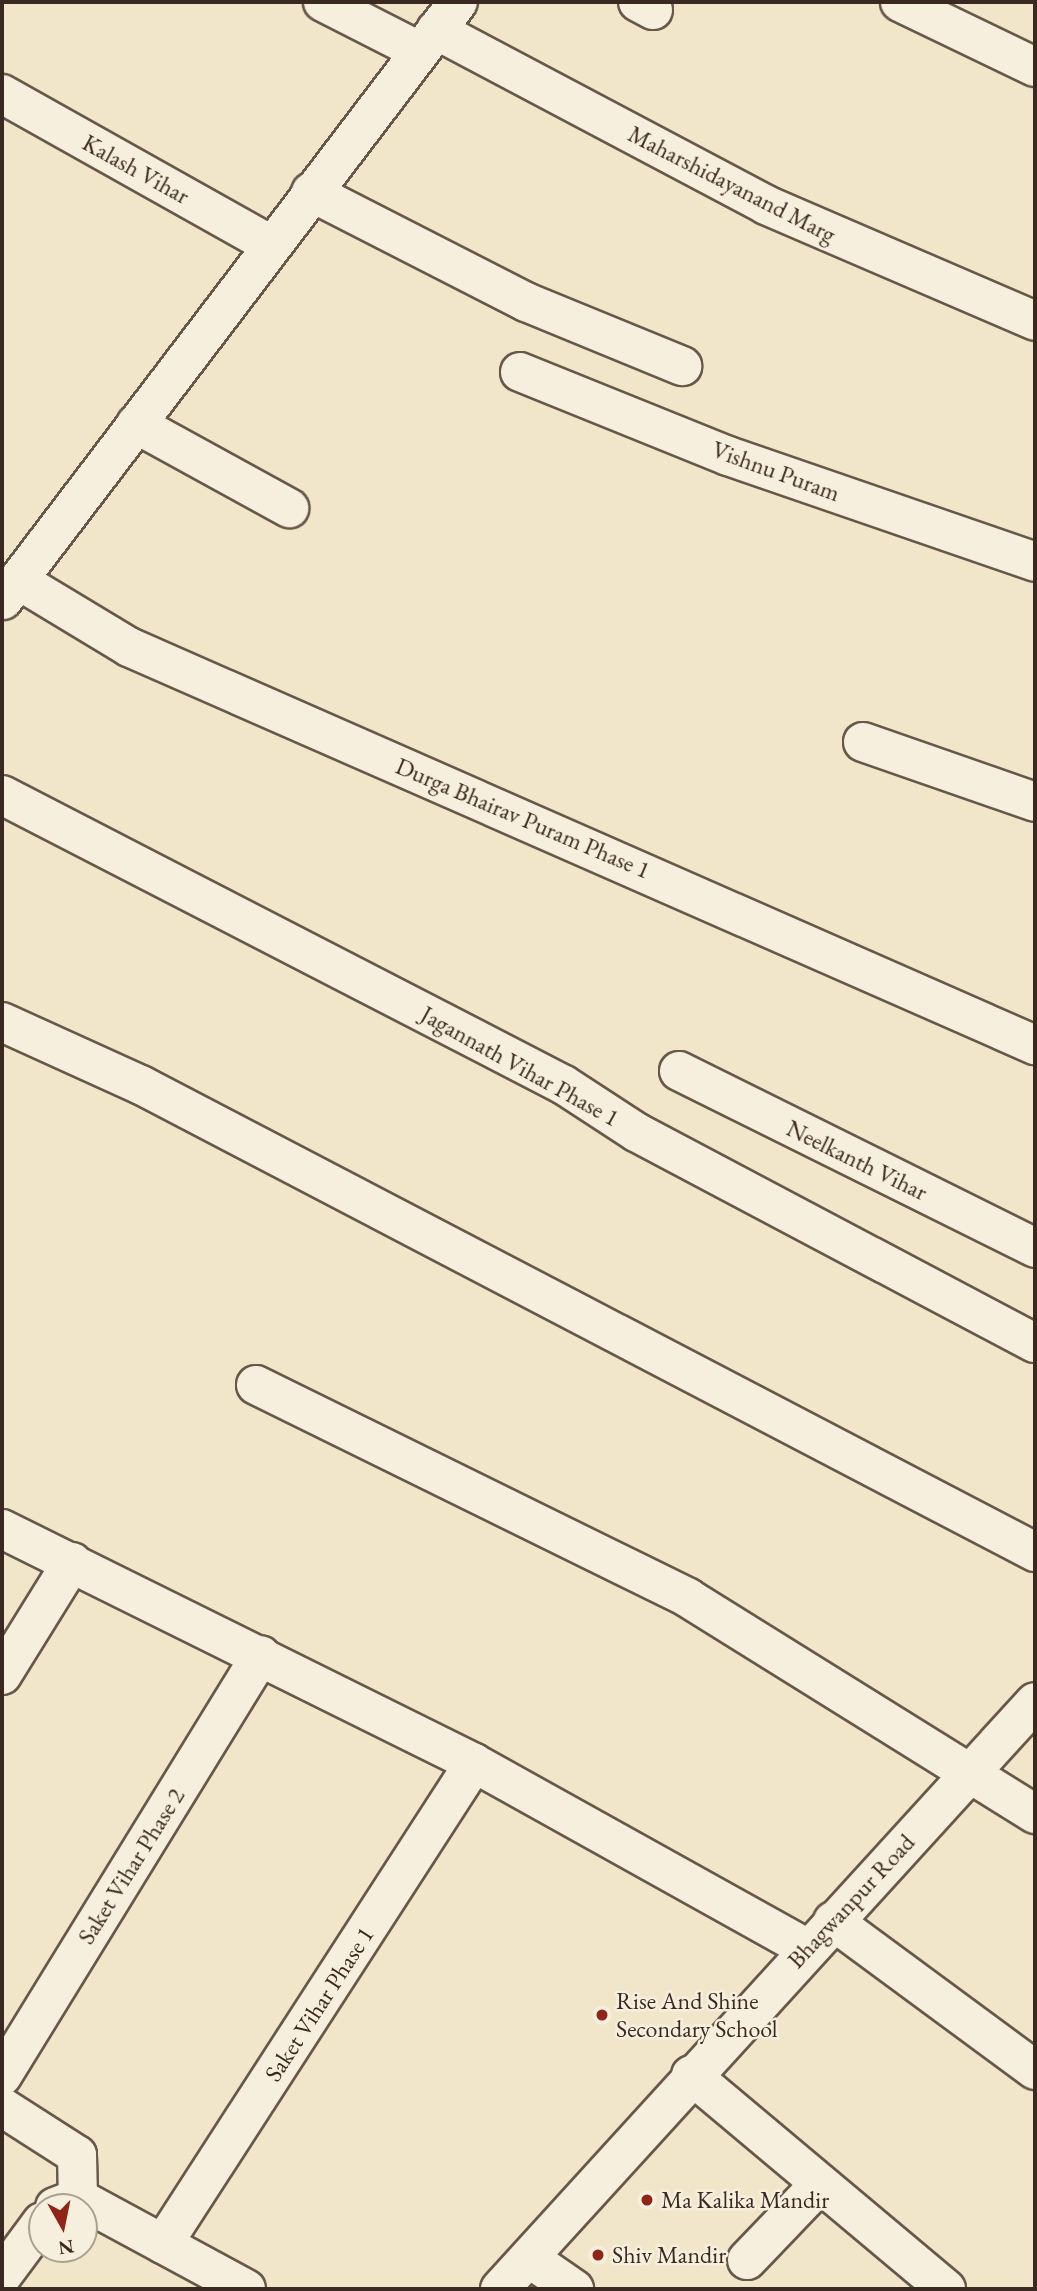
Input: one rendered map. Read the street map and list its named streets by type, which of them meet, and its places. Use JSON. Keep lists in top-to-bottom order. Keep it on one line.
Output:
{"streets":{"street":["Kalash Vihar","Maharshidayanand Marg","Vishnu Puram","Durga Bhairav Puram Phase 1","Jagannath Vihar Phase 1","Neelkanth Vihar","Saket Vihar Phase 2","Bhagwanpur Road","Saket Vihar Phase 1"]},"places":["Rise And Shine Secondary School","Ma Kalika Mandir","Shiv Mandir"],"north":"bottom"}
